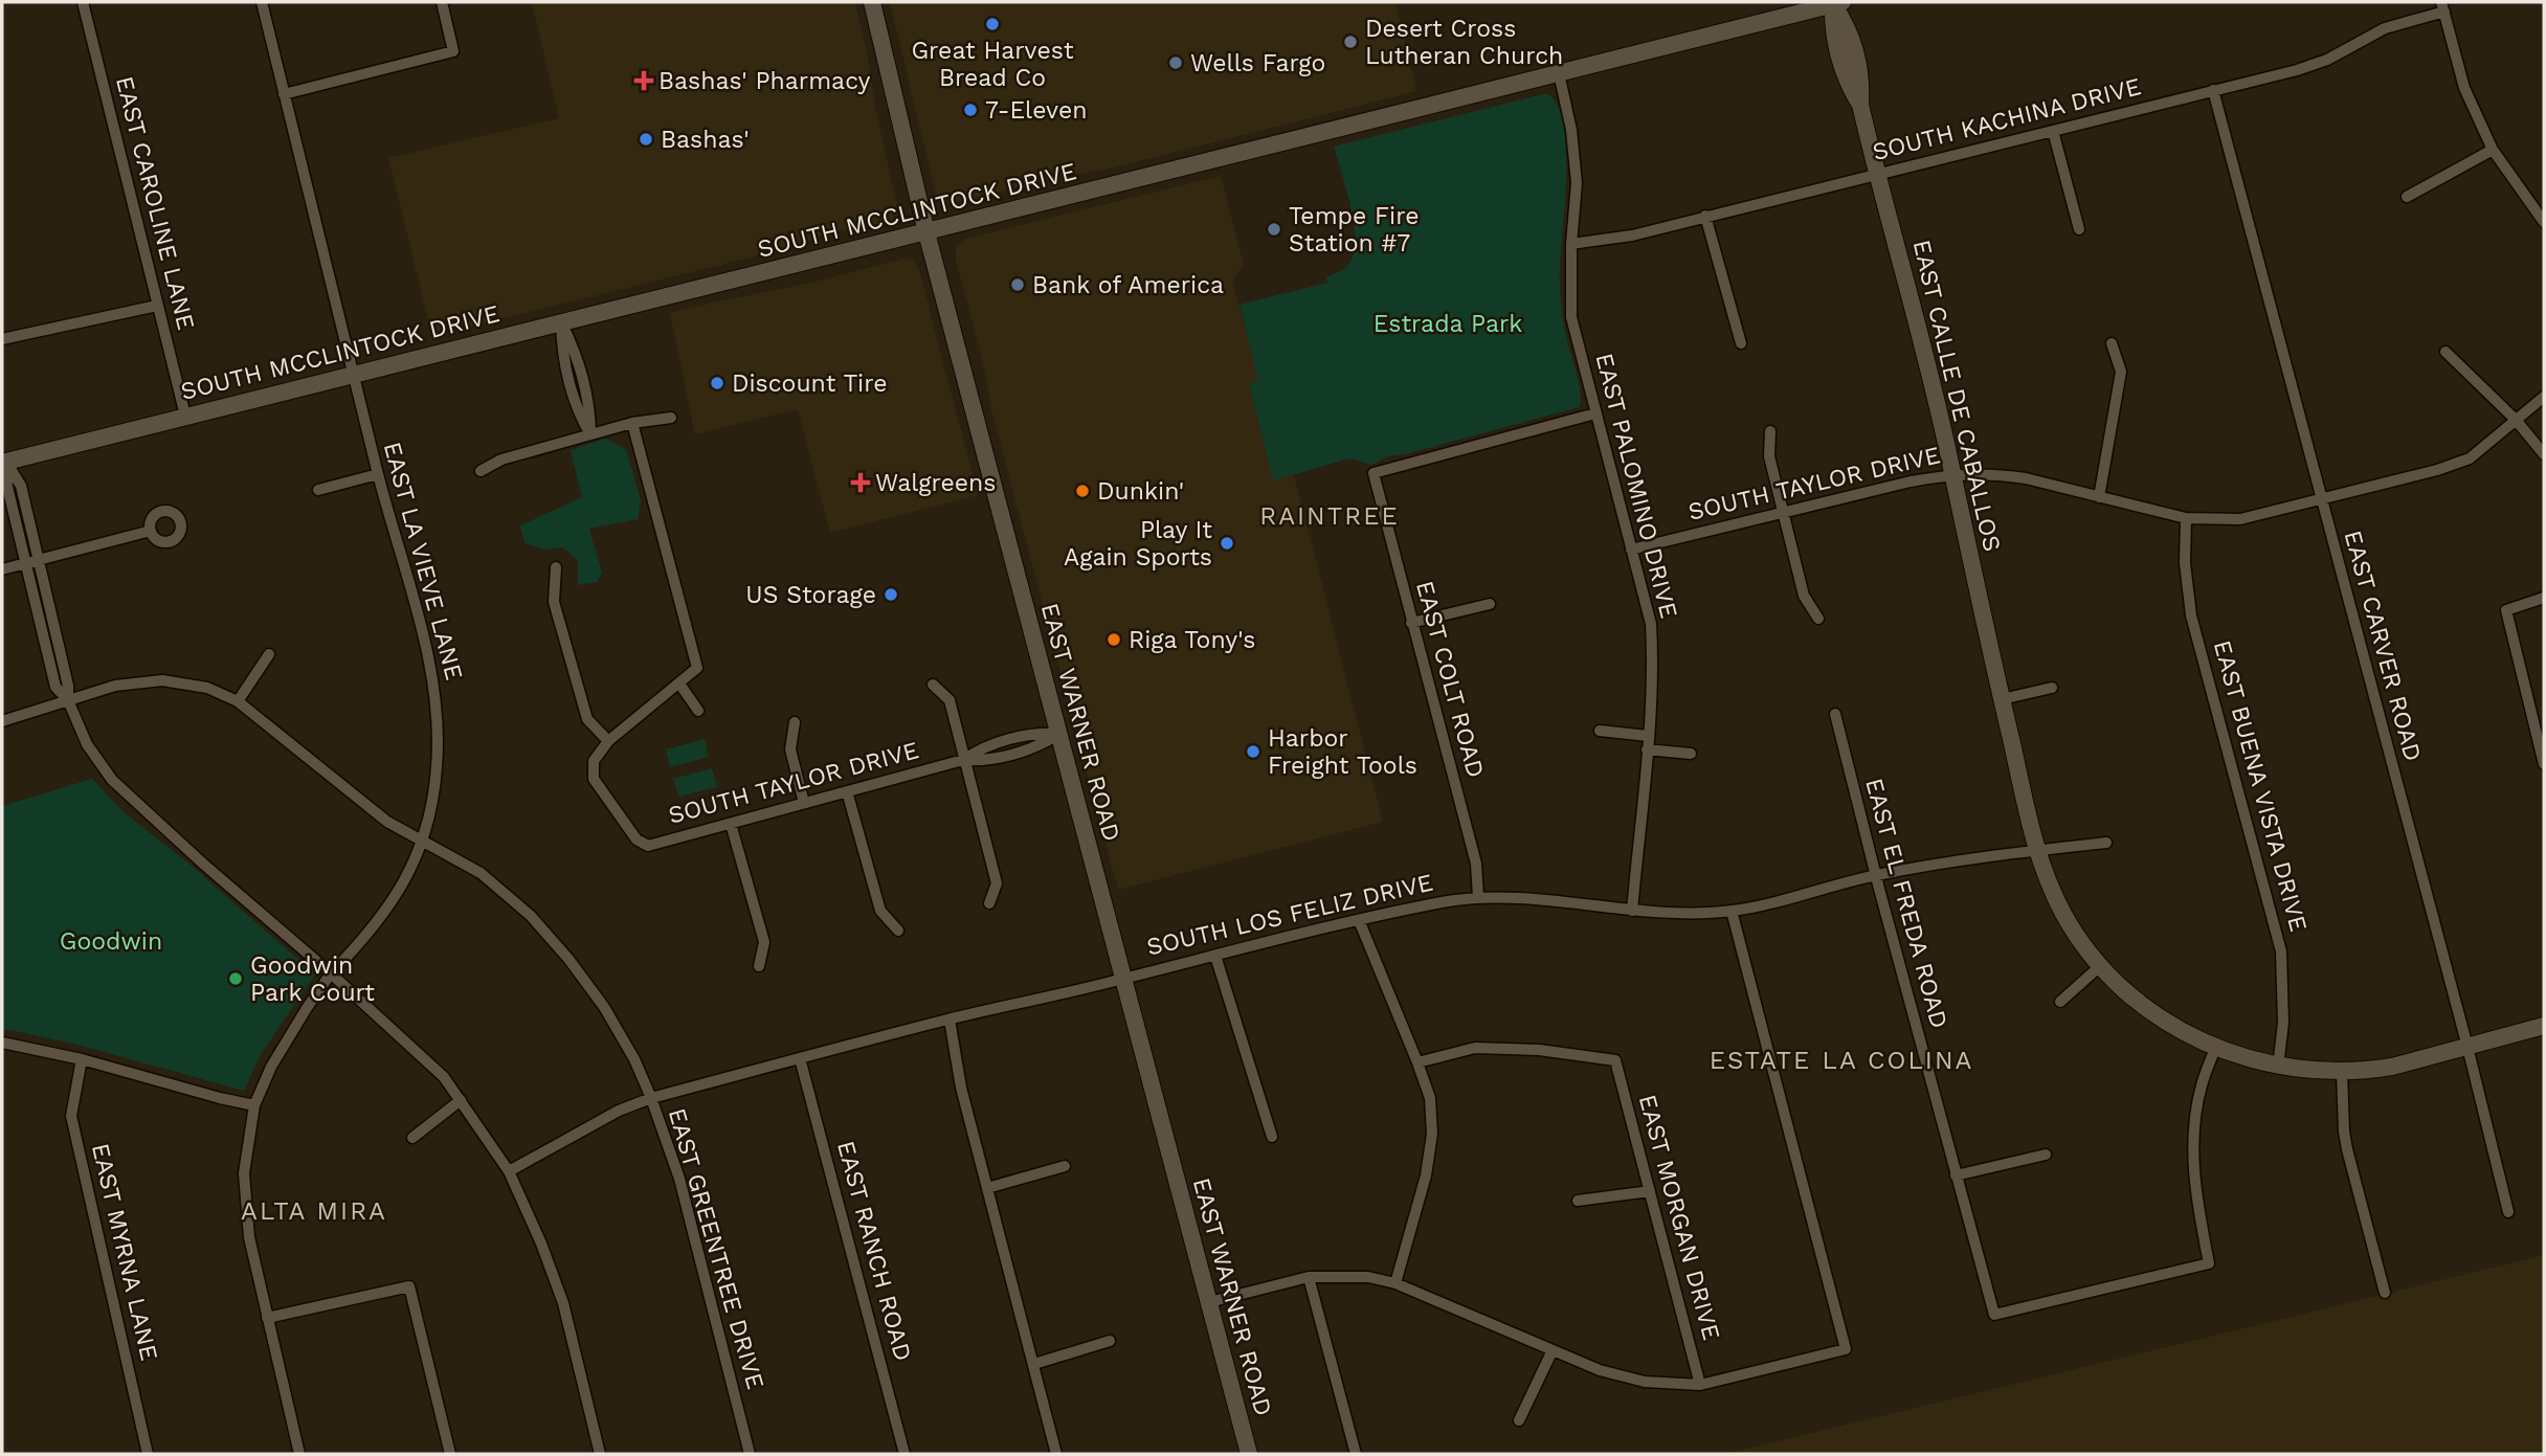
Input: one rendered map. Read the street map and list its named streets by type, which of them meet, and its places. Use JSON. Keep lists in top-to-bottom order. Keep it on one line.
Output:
{"streets":{"main road":["SOUTH MCCLINTOCK DRIVE","EAST CALLE DE CABALLOS","EAST WARNER ROAD"],"street":["SOUTH KACHINA DRIVE","EAST CAROLINE LANE","SOUTH TAYLOR DRIVE","EAST PALOMINO DRIVE","EAST LA VIEVE LANE","EAST CARVER ROAD","EAST COLT ROAD","EAST BUENA VISTA DRIVE","EAST EL FREDA ROAD","SOUTH LOS FELIZ DRIVE","EAST MORGAN DRIVE","EAST GREENTREE DRIVE","EAST RANCH ROAD","EAST MYRNA LANE"]},"crossings":[["SOUTH KACHINA DRIVE","EAST CALLE DE CABALLOS"],["SOUTH KACHINA DRIVE","EAST PALOMINO DRIVE"],["SOUTH KACHINA DRIVE","EAST CARVER ROAD"],["EAST CAROLINE LANE","SOUTH MCCLINTOCK DRIVE"],["SOUTH MCCLINTOCK DRIVE","EAST CALLE DE CABALLOS"],["SOUTH MCCLINTOCK DRIVE","EAST PALOMINO DRIVE"],["SOUTH MCCLINTOCK DRIVE","EAST LA VIEVE LANE"],["SOUTH MCCLINTOCK DRIVE","EAST WARNER ROAD"],["EAST CALLE DE CABALLOS","SOUTH TAYLOR DRIVE"],["EAST CALLE DE CABALLOS","EAST CARVER ROAD"],["EAST CALLE DE CABALLOS","EAST BUENA VISTA DRIVE"],["EAST CALLE DE CABALLOS","EAST EL FREDA ROAD"],["EAST CALLE DE CABALLOS","SOUTH LOS FELIZ DRIVE"],["SOUTH TAYLOR DRIVE","EAST PALOMINO DRIVE"],["SOUTH TAYLOR DRIVE","EAST CARVER ROAD"],["SOUTH TAYLOR DRIVE","EAST WARNER ROAD"],["SOUTH TAYLOR DRIVE","EAST BUENA VISTA DRIVE"],["EAST PALOMINO DRIVE","EAST COLT ROAD"],["EAST PALOMINO DRIVE","SOUTH LOS FELIZ DRIVE"],["EAST LA VIEVE LANE","EAST GREENTREE DRIVE"],["EAST COLT ROAD","SOUTH LOS FELIZ DRIVE"],["EAST WARNER ROAD","SOUTH LOS FELIZ DRIVE"],["EAST EL FREDA ROAD","SOUTH LOS FELIZ DRIVE"],["SOUTH LOS FELIZ DRIVE","EAST GREENTREE DRIVE"],["SOUTH LOS FELIZ DRIVE","EAST RANCH ROAD"]],"districts":["RAINTREE","ESTATE LA COLINA","ALTA MIRA"],"parks":["Estrada Park","Goodwin"],"places":{"other":["Great Harvest Bread Co","Desert Cross Lutheran Church","Wells Fargo","7-Eleven","Bashas'","Tempe Fire Station #7","Bank of America","Discount Tire","Dunkin'","Play It Again Sports","US Storage","Riga Tony's","Harbor Freight Tools","Goodwin Park Court"],"health":["Bashas' Pharmacy","Walgreens"]}}
